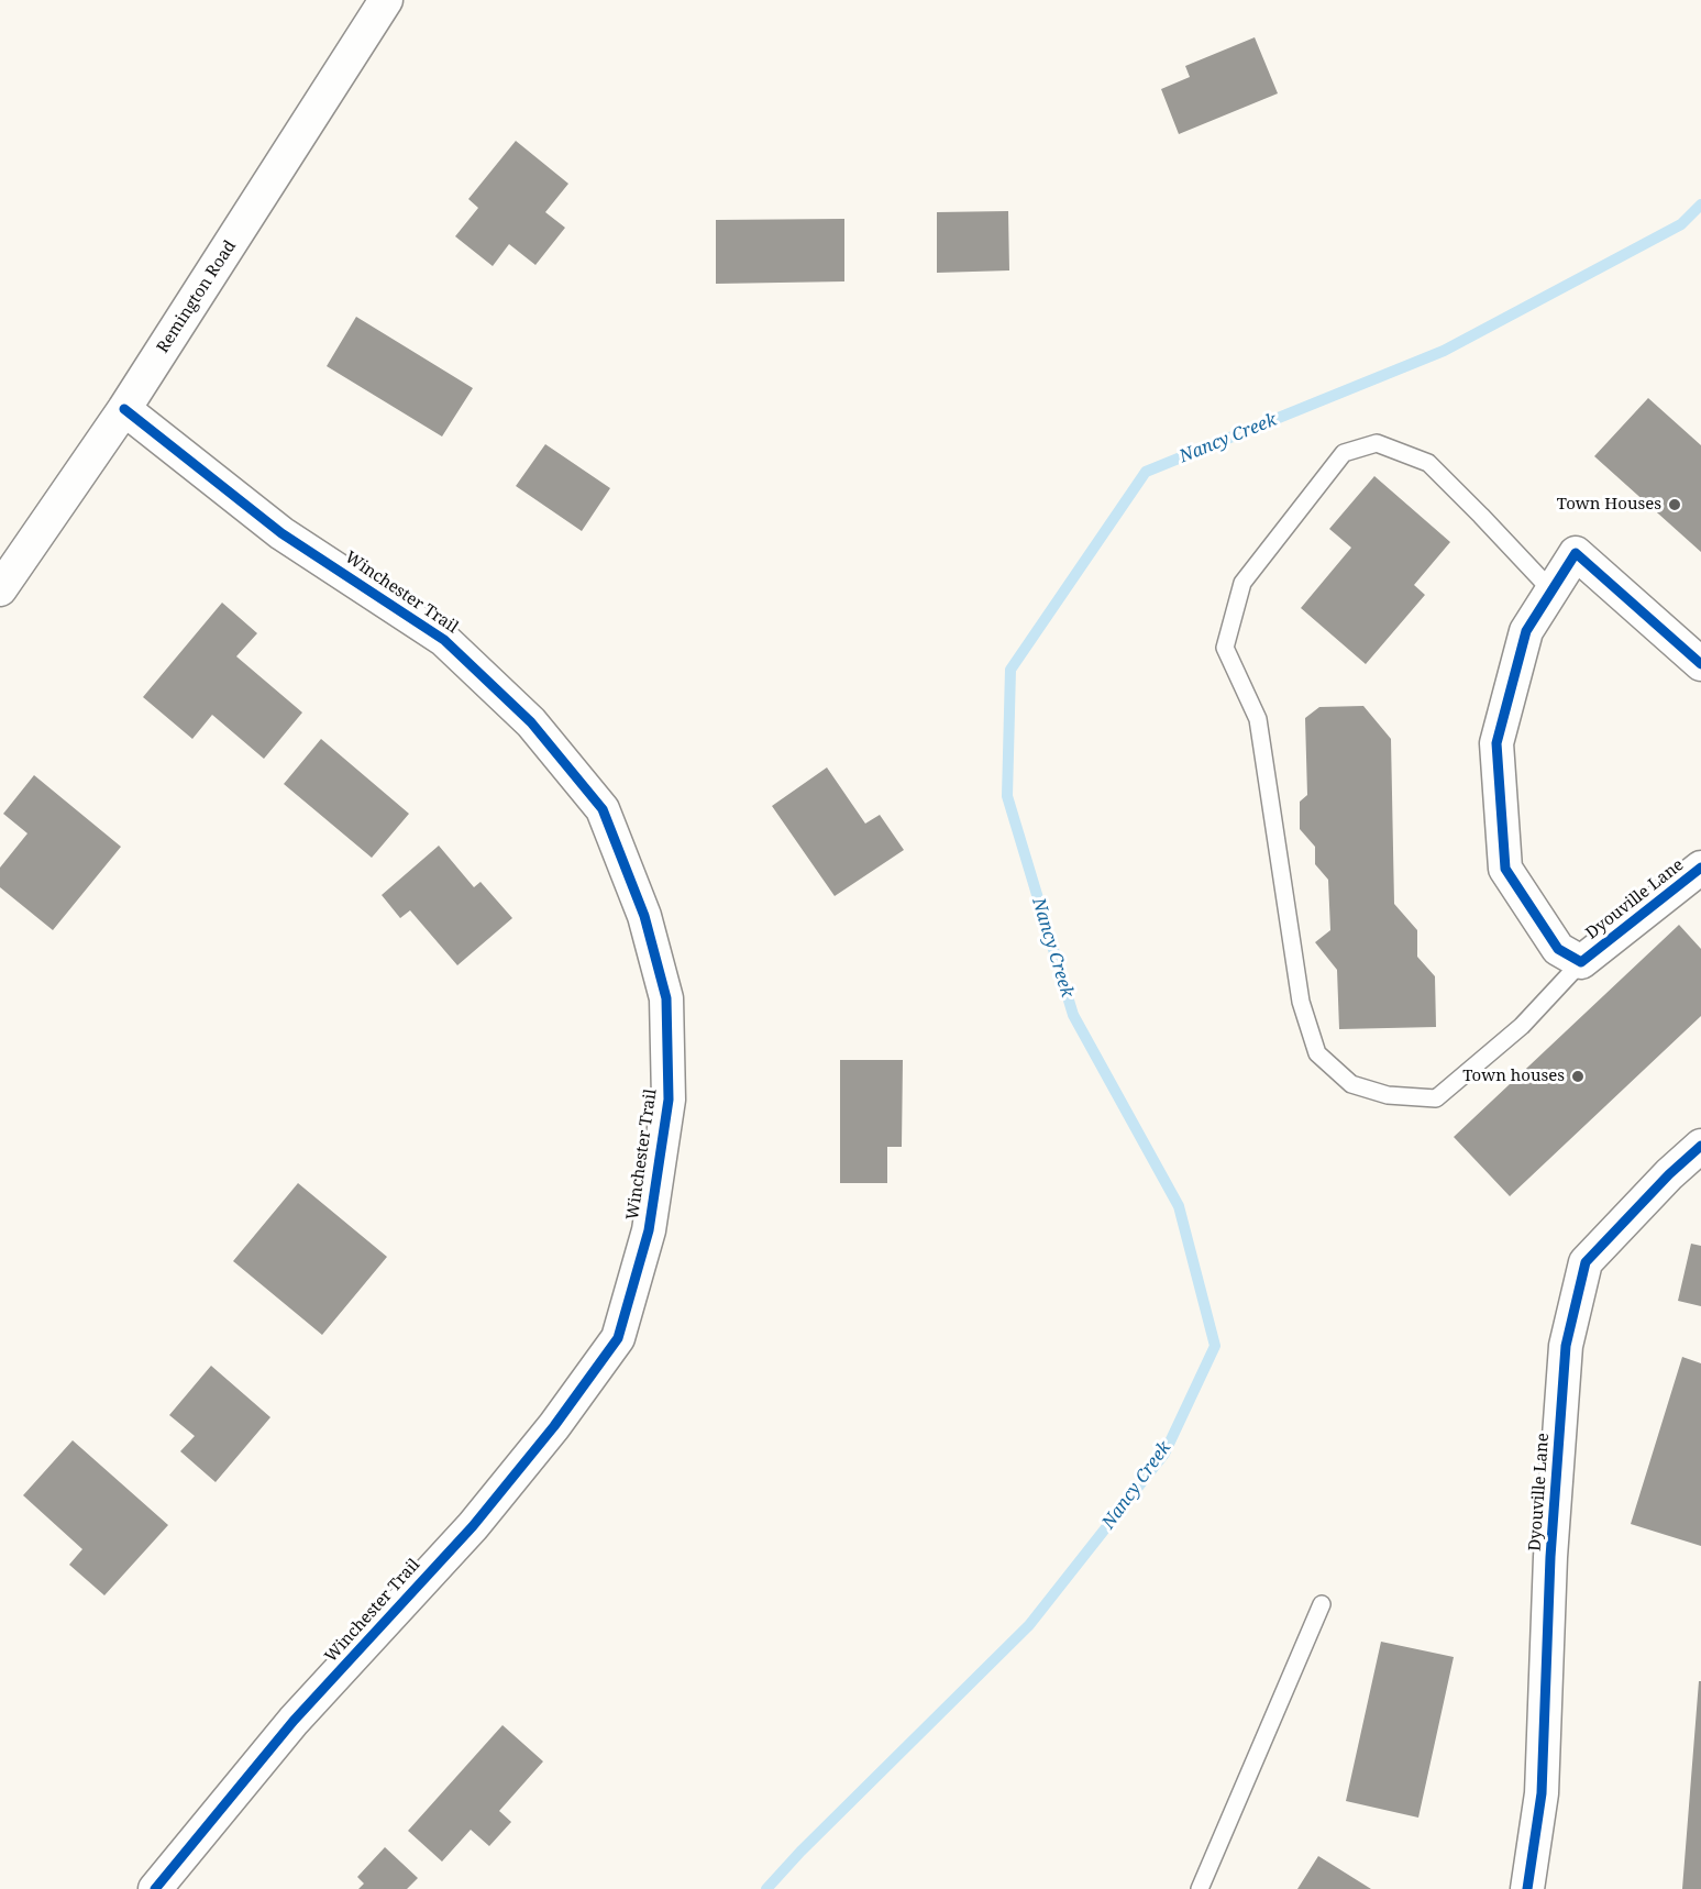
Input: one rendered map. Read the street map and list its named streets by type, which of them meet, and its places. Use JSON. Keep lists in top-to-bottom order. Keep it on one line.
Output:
{"streets":{"street":["Remington Road","Winchester Trail","Dyouville Lane"]},"crossings":[["Remington Road","Winchester Trail"]],"water":["Nancy Creek"],"places":["Town Houses","Town houses"]}
